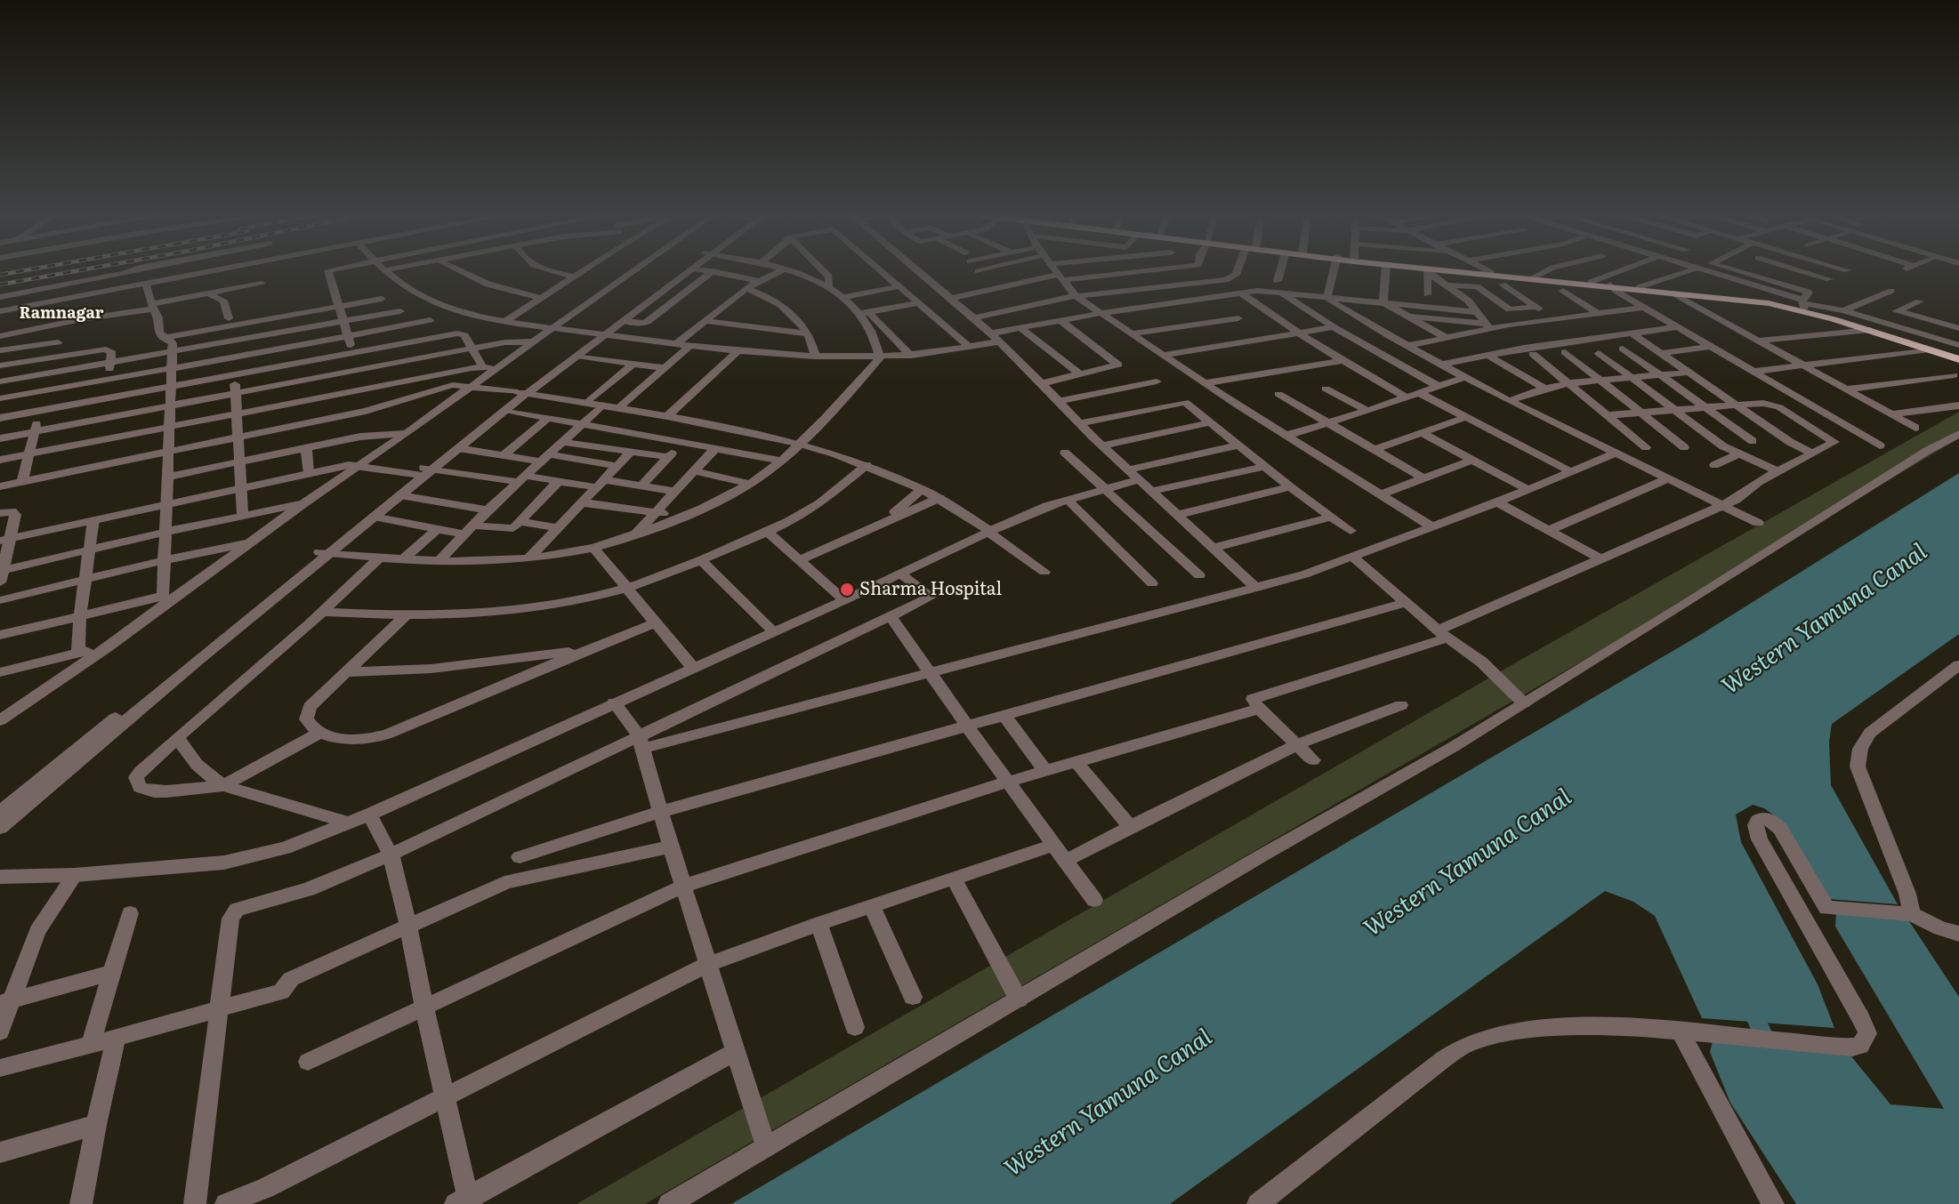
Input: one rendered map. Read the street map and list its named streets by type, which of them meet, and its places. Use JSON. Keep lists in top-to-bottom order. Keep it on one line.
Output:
{"districts":["Ramnagar"],"water":["Western Yamuna Canal"],"places":["Sharma Hospital"]}
